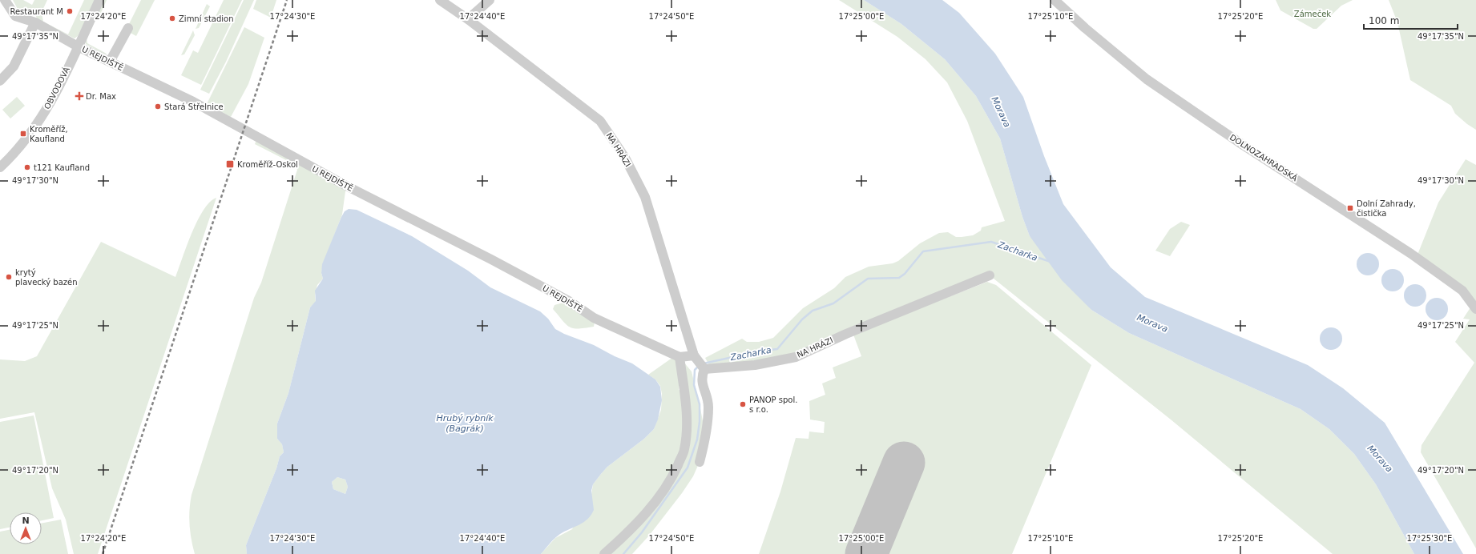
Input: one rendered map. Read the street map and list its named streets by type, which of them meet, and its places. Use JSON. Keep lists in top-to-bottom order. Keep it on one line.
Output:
{"streets":{"street":["U REJDIŠTĚ","OBVODOVÁ","NA HRÁZI","DOLNOZAHRADSKÁ"]},"crossings":[["U REJDIŠTĚ","OBVODOVÁ"]],"water":["Morava","Zacharka","Hrubý rybník (Bagrák)"],"parks":["Zámeček"],"places":{"other":["Restaurant M","Zimní stadion","Stará Střelnice","t121 Kaufland","krytý plavecký bazén","PANOP spol. s r.o."],"health":["Dr. Max"],"transit":["Kroměříž, Kaufland","Kroměříž-Oskol","Dolní Zahrady, čistička"]},"scale_bar":"100 m","north":"top","coordinates":["17°24'20\"E","17°24'30\"E","17°24'40\"E","17°24'50\"E","17°25'00\"E","17°25'10\"E","17°25'20\"E","49°17'35\"N","49°17'30\"N","49°17'25\"N","49°17'20\"N","17°25'30\"E"]}
